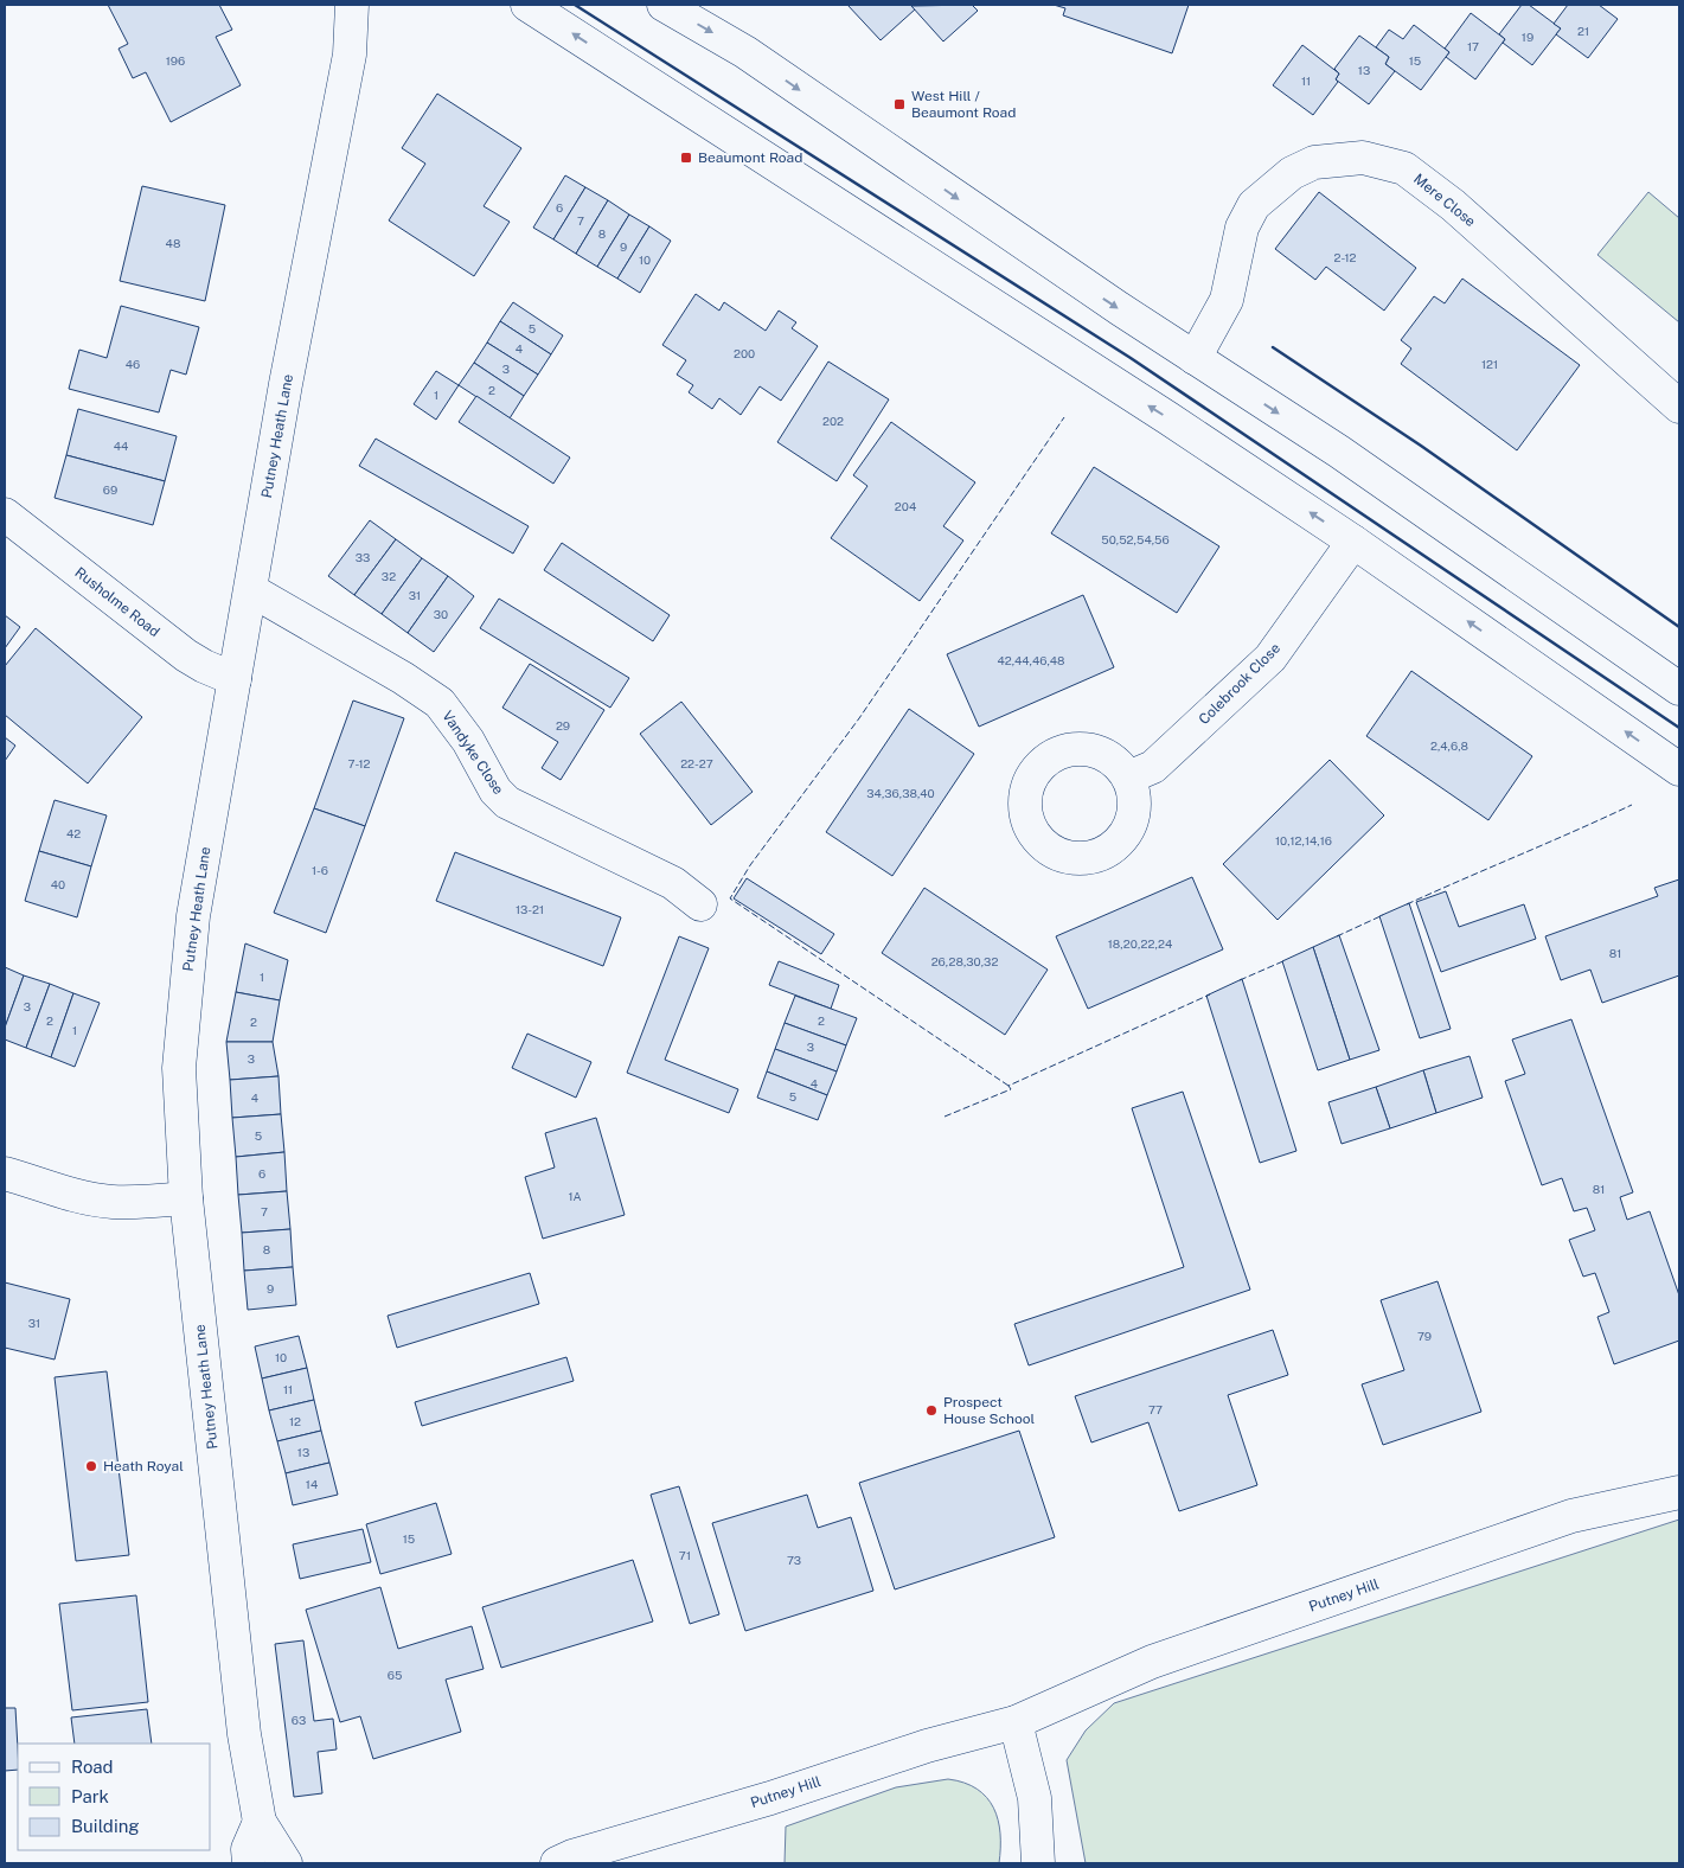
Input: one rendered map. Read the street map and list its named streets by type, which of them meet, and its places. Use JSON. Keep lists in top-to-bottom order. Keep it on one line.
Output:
{"streets":{"main road":["Mere Close","Putney Heath Lane","Rusholme Road","Colebrook Close","Vandyke Close","Putney Hill"]},"crossings":[["Putney Heath Lane","Rusholme Road"],["Putney Heath Lane","Vandyke Close"]],"places":{"transit":["West Hill / Beaumont Road","Beaumont Road"],"other":["Prospect House School","Heath Royal"]},"house_numbers":["21","19","17","196","15","13","11","6","7","8","48","9","2-12","10","5","4","200","46","121","3","2","1","202","44","69","204","50,52,54,56","33","32","31","30","42,44,46,48","29","2,4,6,8","7-12","22-27","34,36,38,40","42","10,12,14,16","1-6","40","13-21","18,20,22,24","81","26,28,30,32","1","3","2","2","2","1","3","3","4","5","4","5","6","81","1A","7","8","9","31","79","10","11","77","12","13","14","15","71","73","65","63"],"legend":["Road","Park","Building"]}
